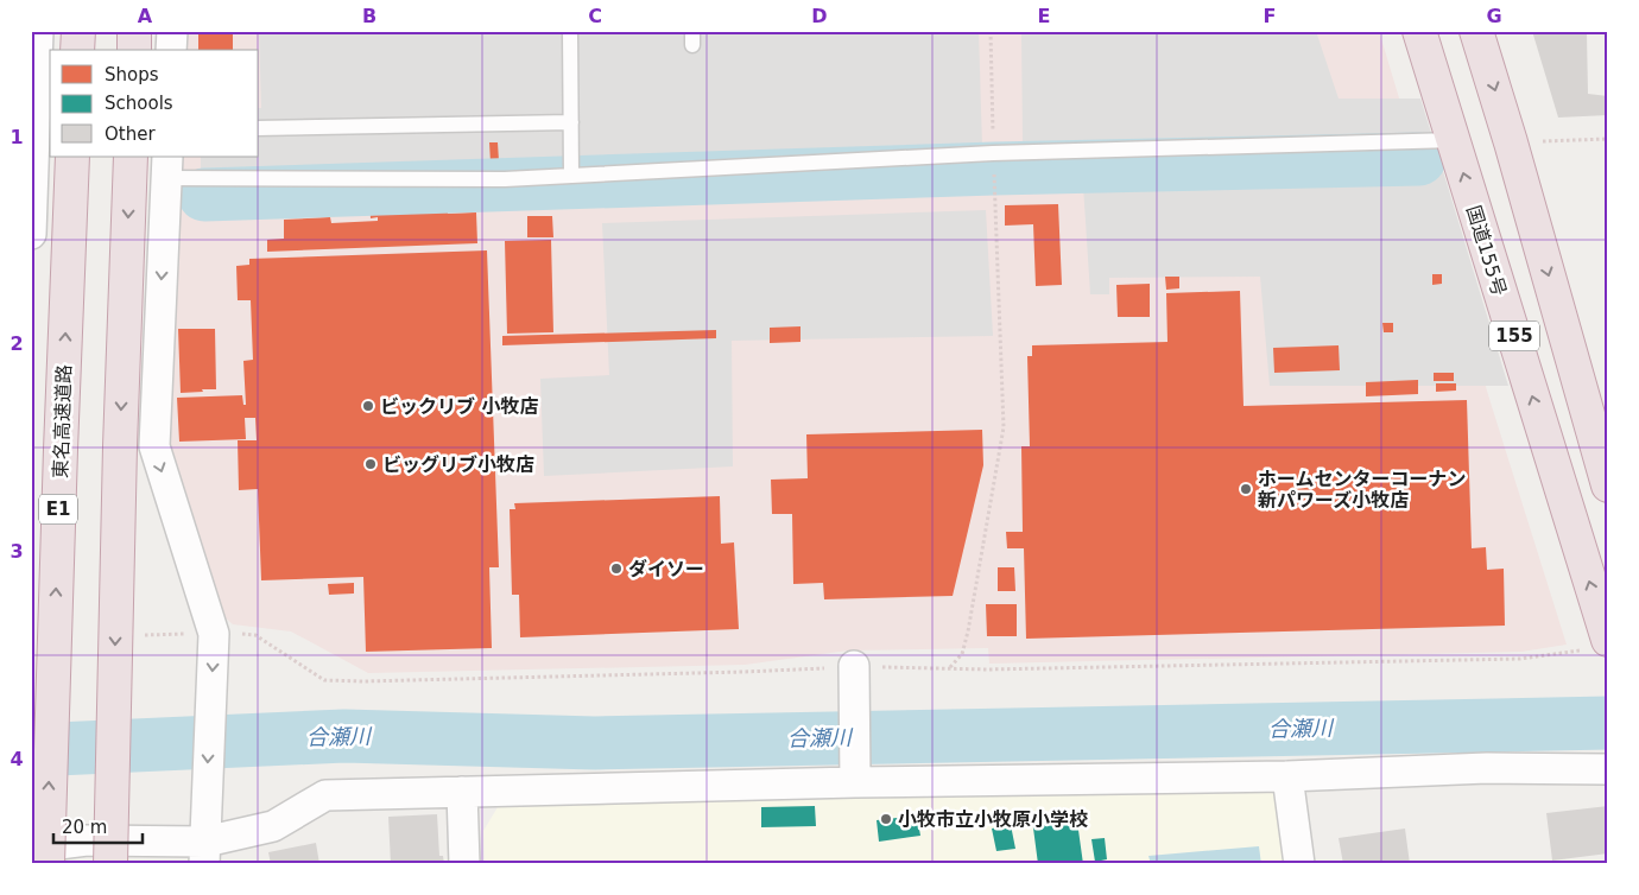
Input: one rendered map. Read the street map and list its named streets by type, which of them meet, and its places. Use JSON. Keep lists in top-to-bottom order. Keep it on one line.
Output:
{"streets":{"highway":["国道155号","155","東名高速道路","E1"]},"water":["合瀬川"],"places":["ビックリブ 小牧店","ビッグリブ小牧店","ホームセンターコーナン 新パワーズ小牧店","ダイソー","小牧市立小牧原小学校"],"legend":["Shops","Schools","Other"],"scale_bar":"20 m","grid":{"columns":["A","B","C","D","E","F","G"],"rows":["1","2","3","4"]}}
